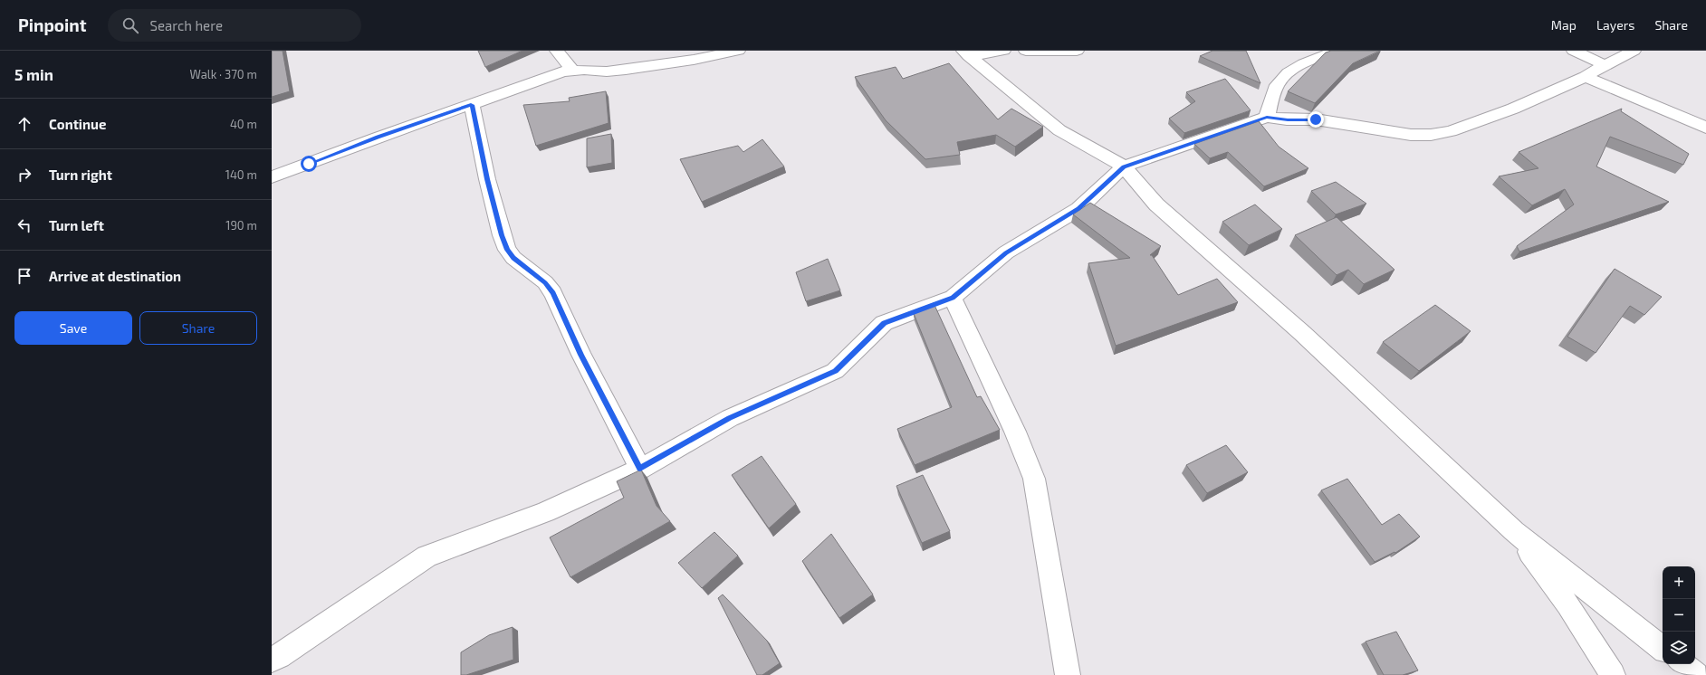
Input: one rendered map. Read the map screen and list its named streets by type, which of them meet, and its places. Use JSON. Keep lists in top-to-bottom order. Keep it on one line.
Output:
{"page":{"header":"Pinpoint","search":"Search here","nav":["Map","Layers","Share"],"heading":["5 min","Walk · 370 m"],"list":[["Continue","40 m"],["Turn right","140 m"],["Turn left","190 m"],"Arrive at destination"],"buttons":["Save","Share"],"map_buttons":["+","−"]}}
